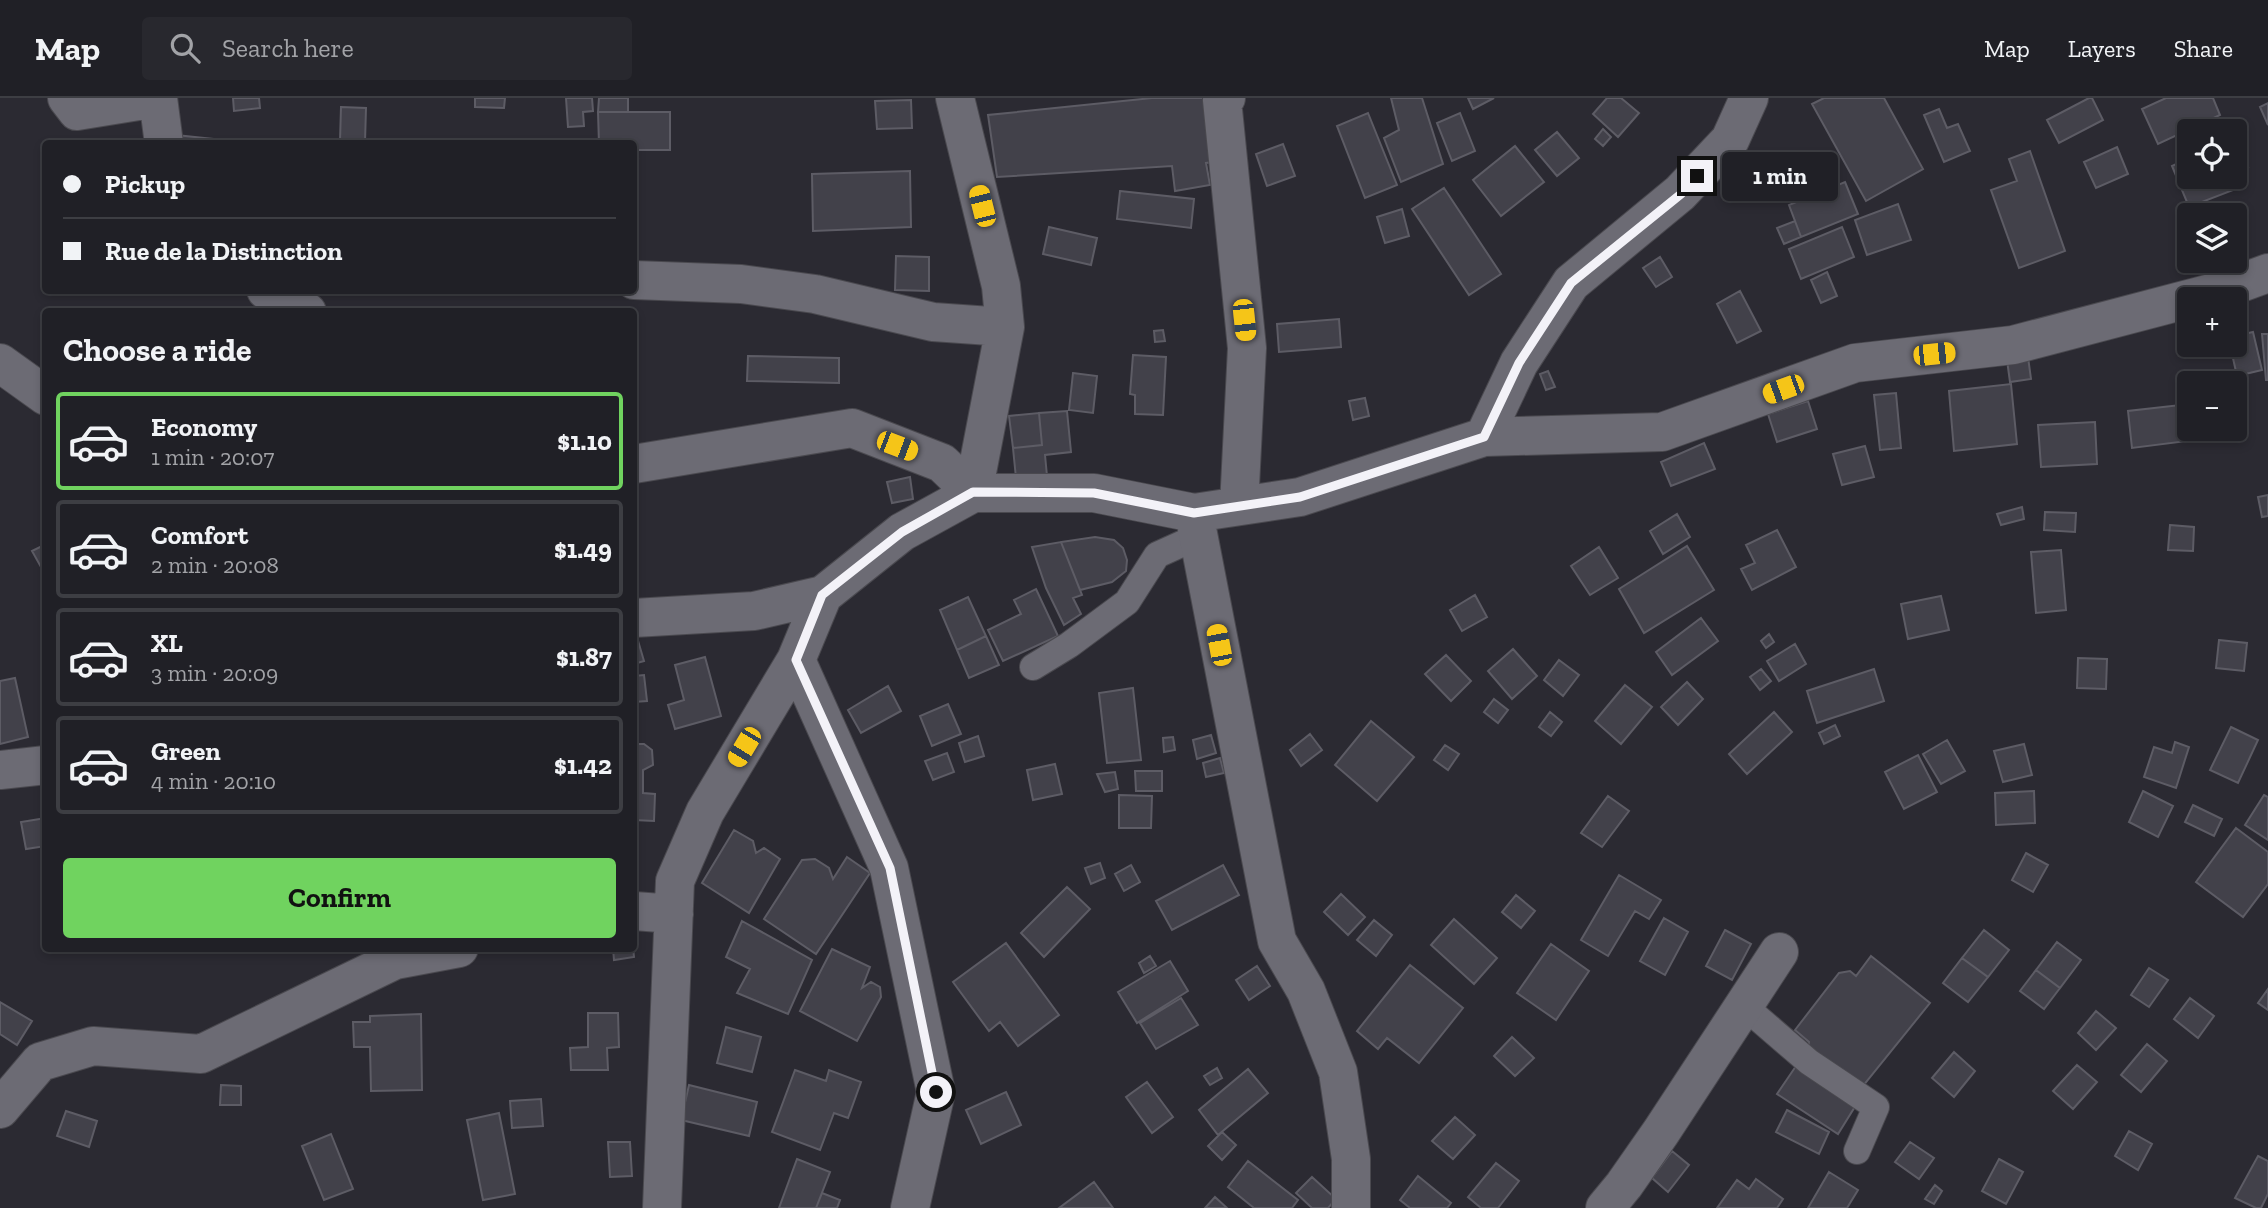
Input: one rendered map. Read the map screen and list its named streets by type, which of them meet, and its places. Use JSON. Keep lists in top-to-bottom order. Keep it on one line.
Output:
{"page":{"header":"Map","search":"Search here","nav":["Map","Layers","Share"],"map_buttons":["+","−"],"banner":["Pickup","Rue de la Distinction"],"bubble":"1 min","heading":"Choose a ride","list":[{"name":"Economy","note":"1 min · 20:07","value":"$1.10"},{"name":"Comfort","note":"2 min · 20:08","value":"$1.49"},{"name":"XL","note":"3 min · 20:09","value":"$1.87"},{"name":"Green","note":"4 min · 20:10","value":"$1.42"}],"buttons":"Confirm"}}
